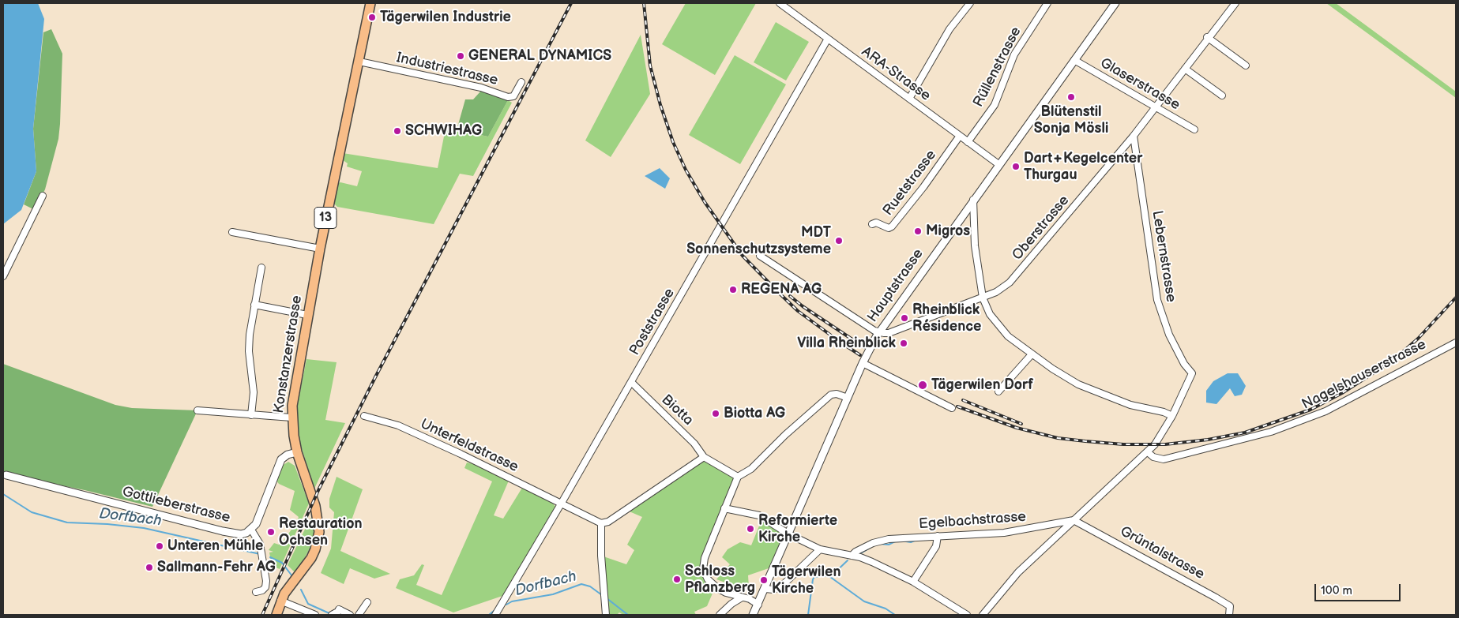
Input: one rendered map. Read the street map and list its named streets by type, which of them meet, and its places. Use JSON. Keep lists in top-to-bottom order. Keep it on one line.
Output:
{"streets":{"main road":["13","Konstanzerstrasse"],"street":["Rüllenstrasse","Industriestrasse","ARA-Strasse","Glaserstrasse","Ruetstrasse","Oberstrasse","Lebernstrasse","Hauptstrasse","Poststrasse","Nagelshauserstrasse","Biotta","Unterfeldstrasse","Gottlieberstrasse","Egelbachstrasse","Grüntalstrasse"]},"crossings":[["Rüllenstrasse","ARA-Strasse"],["Industriestrasse","Konstanzerstrasse"],["ARA-Strasse","Ruetstrasse"],["ARA-Strasse","Hauptstrasse"],["ARA-Strasse","Poststrasse"],["Glaserstrasse","Oberstrasse"],["Glaserstrasse","Hauptstrasse"],["Oberstrasse","Lebernstrasse"],["Oberstrasse","Hauptstrasse"],["Poststrasse","Biotta"],["Poststrasse","Unterfeldstrasse"],["Egelbachstrasse","Grüntalstrasse"]],"water":["Dorfbach"],"places":["Tägerwilen Industrie","GENERAL DYNAMICS","Blütenstil Sonja Mösli","SCHWIHAG","Dart+Kegelcenter Thurgau","Migros","MDT Sonnenschutzsysteme","REGENA AG","Rheinblick Résidence","Villa Rheinblick","Tägerwilen Dorf","Biotta AG","Reformierte Kirche","Restauration Ochsen","Unteren Mühle","Sallmann-Fehr AG","Schloss Pflanzberg","Tägerwilen Kirche"],"scale_bar":"100 m"}
